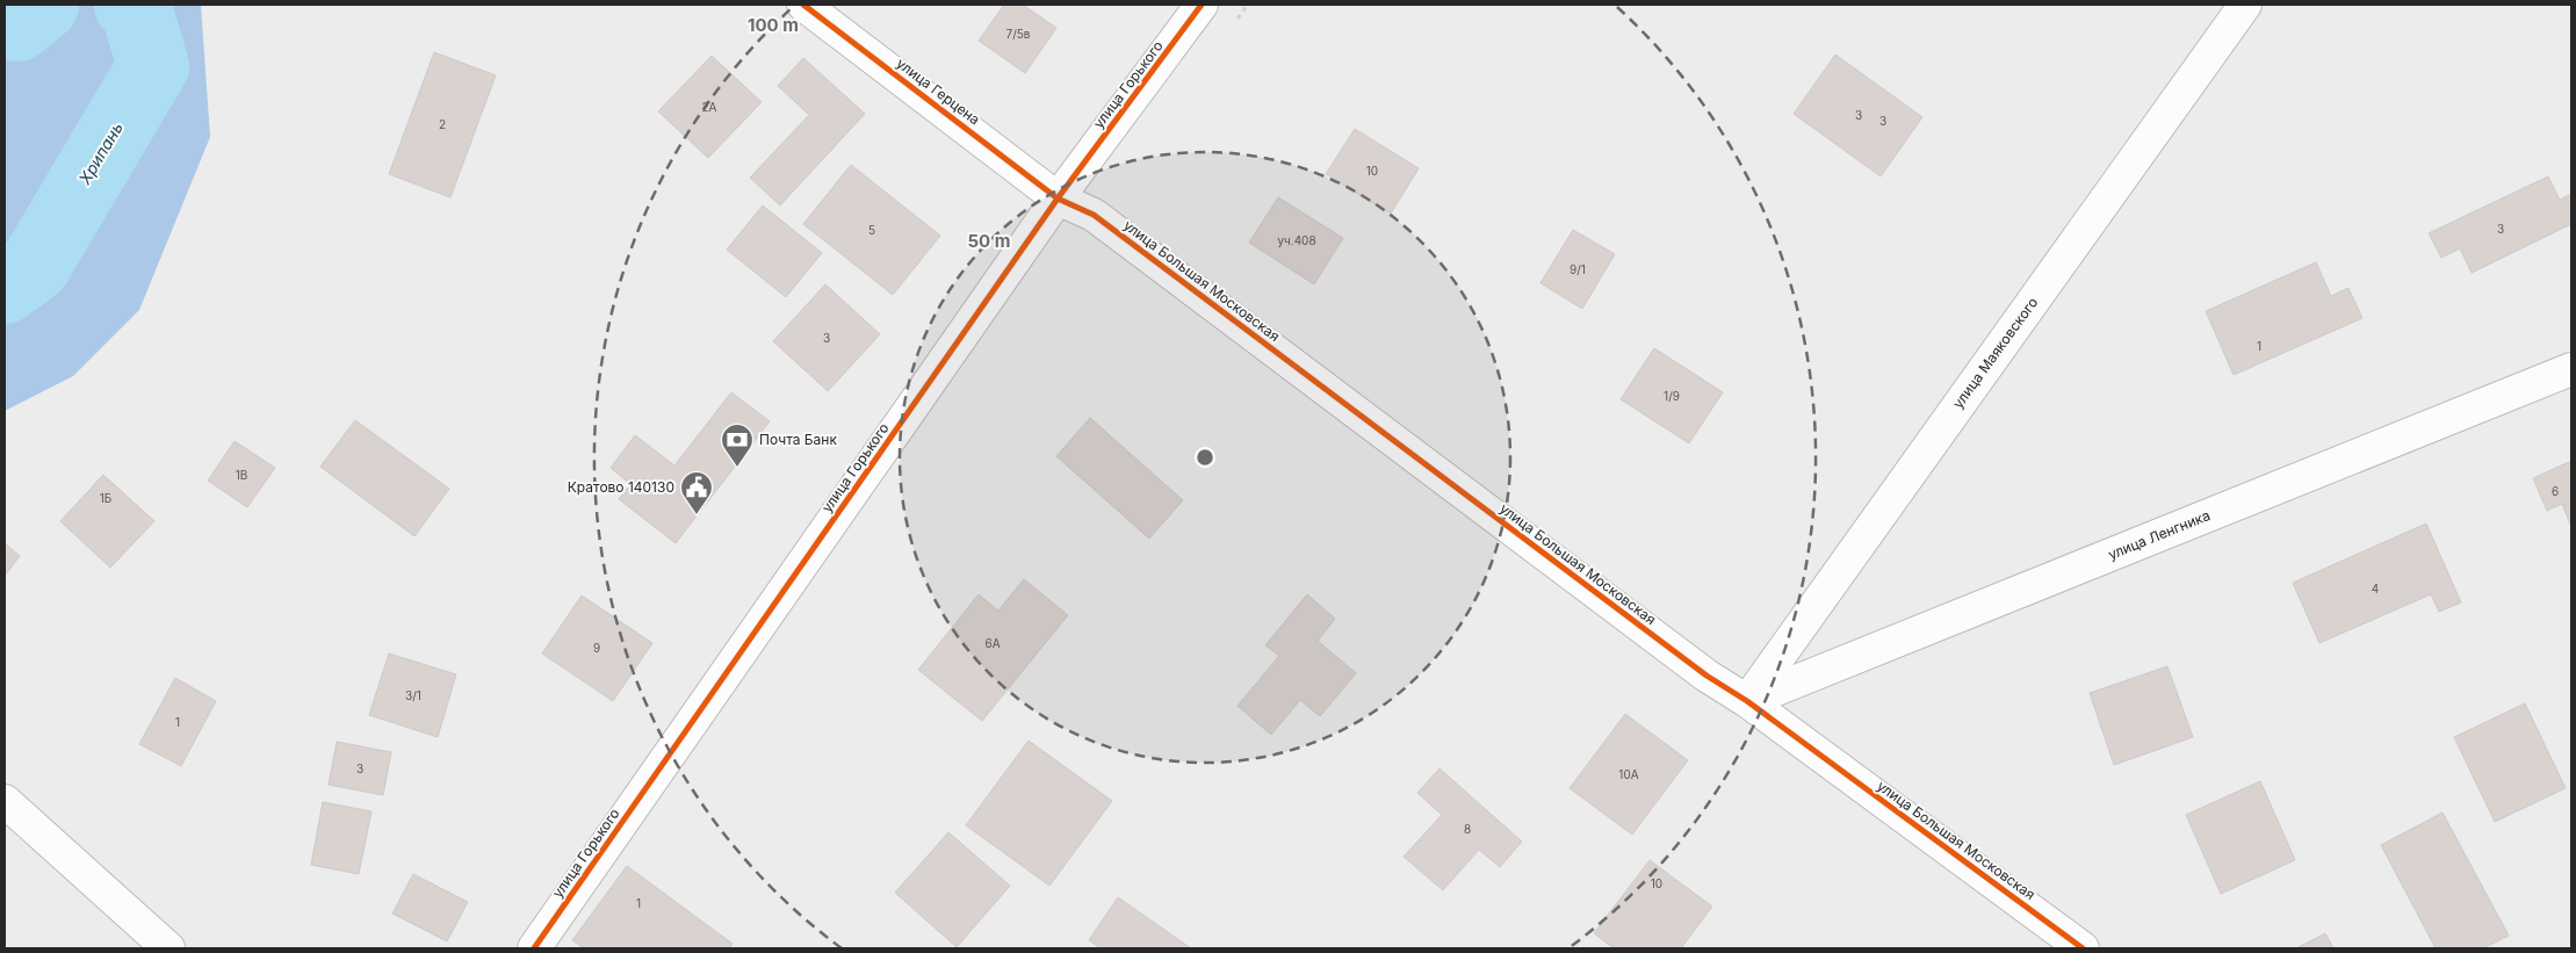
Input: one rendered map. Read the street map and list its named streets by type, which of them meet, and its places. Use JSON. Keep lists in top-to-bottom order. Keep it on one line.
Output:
{"streets":{"street":["улица Горького","улица Герцена","улица Большая Московская","улица Маяковского","улица Ленгника"]},"crossings":[["улица Горького","улица Герцена"],["улица Горького","улица Большая Московская"],["улица Герцена","улица Большая Московская"],["улица Большая Московская","улица Маяковского"],["улица Большая Московская","улица Ленгника"],["улица Маяковского","улица Ленгника"]],"water":["Хрипань"],"places":{"bank":["Почта Банк"],"public building":["Кратово 140130"]},"house_numbers":["7/5в","2А","3","3","2","10","3","5","уч.408","9/1","3","1","1/9","1В","6","1Б","4","6А","9","3/1","1","3","10А","8","10","1"],"rings":["100 m","50 m"]}
